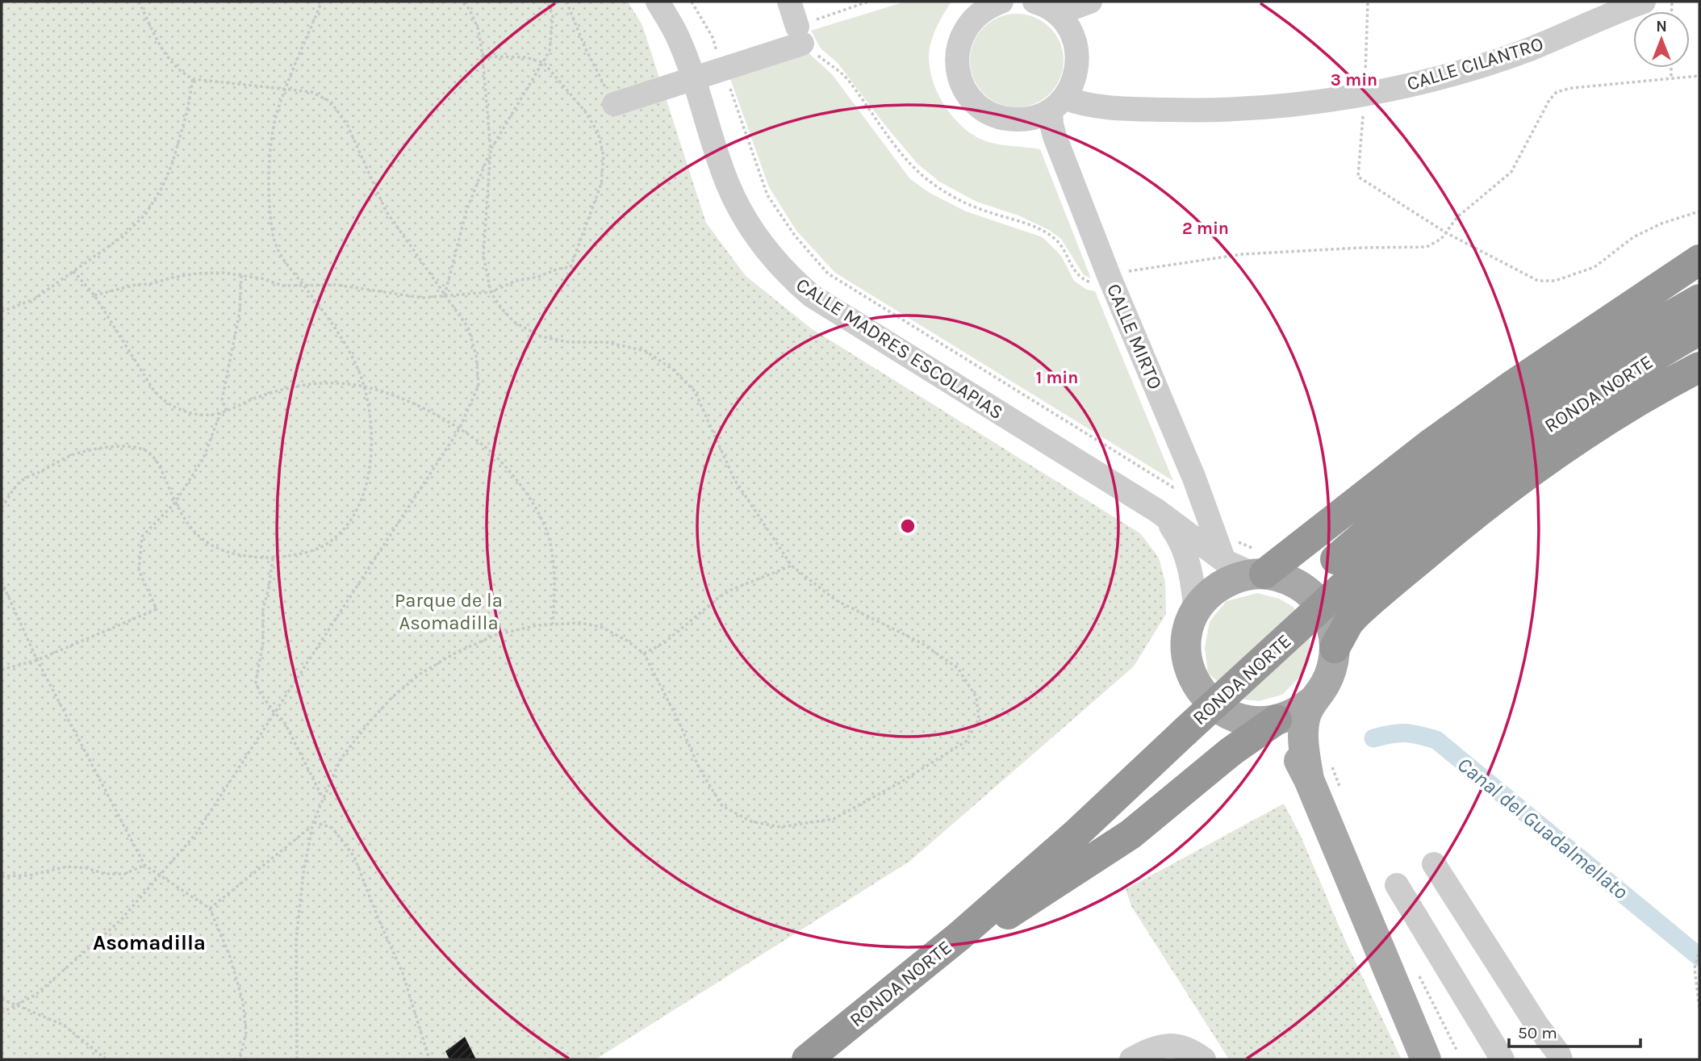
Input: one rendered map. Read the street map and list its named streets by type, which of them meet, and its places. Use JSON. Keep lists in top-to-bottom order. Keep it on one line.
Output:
{"streets":{"highway":["RONDA NORTE"],"street":["CALLE CILANTRO","CALLE MIRTO","CALLE MADRES ESCOLAPIAS"]},"crossings":[["CALLE CILANTRO","CALLE MIRTO"],["CALLE MIRTO","CALLE MADRES ESCOLAPIAS"]],"districts":["Asomadilla"],"water":["Canal del Guadalmellato"],"parks":["Parque de la Asomadilla"],"scale_bar":"50 m","north":"top","rings":["3 min","2 min","1 min"]}
